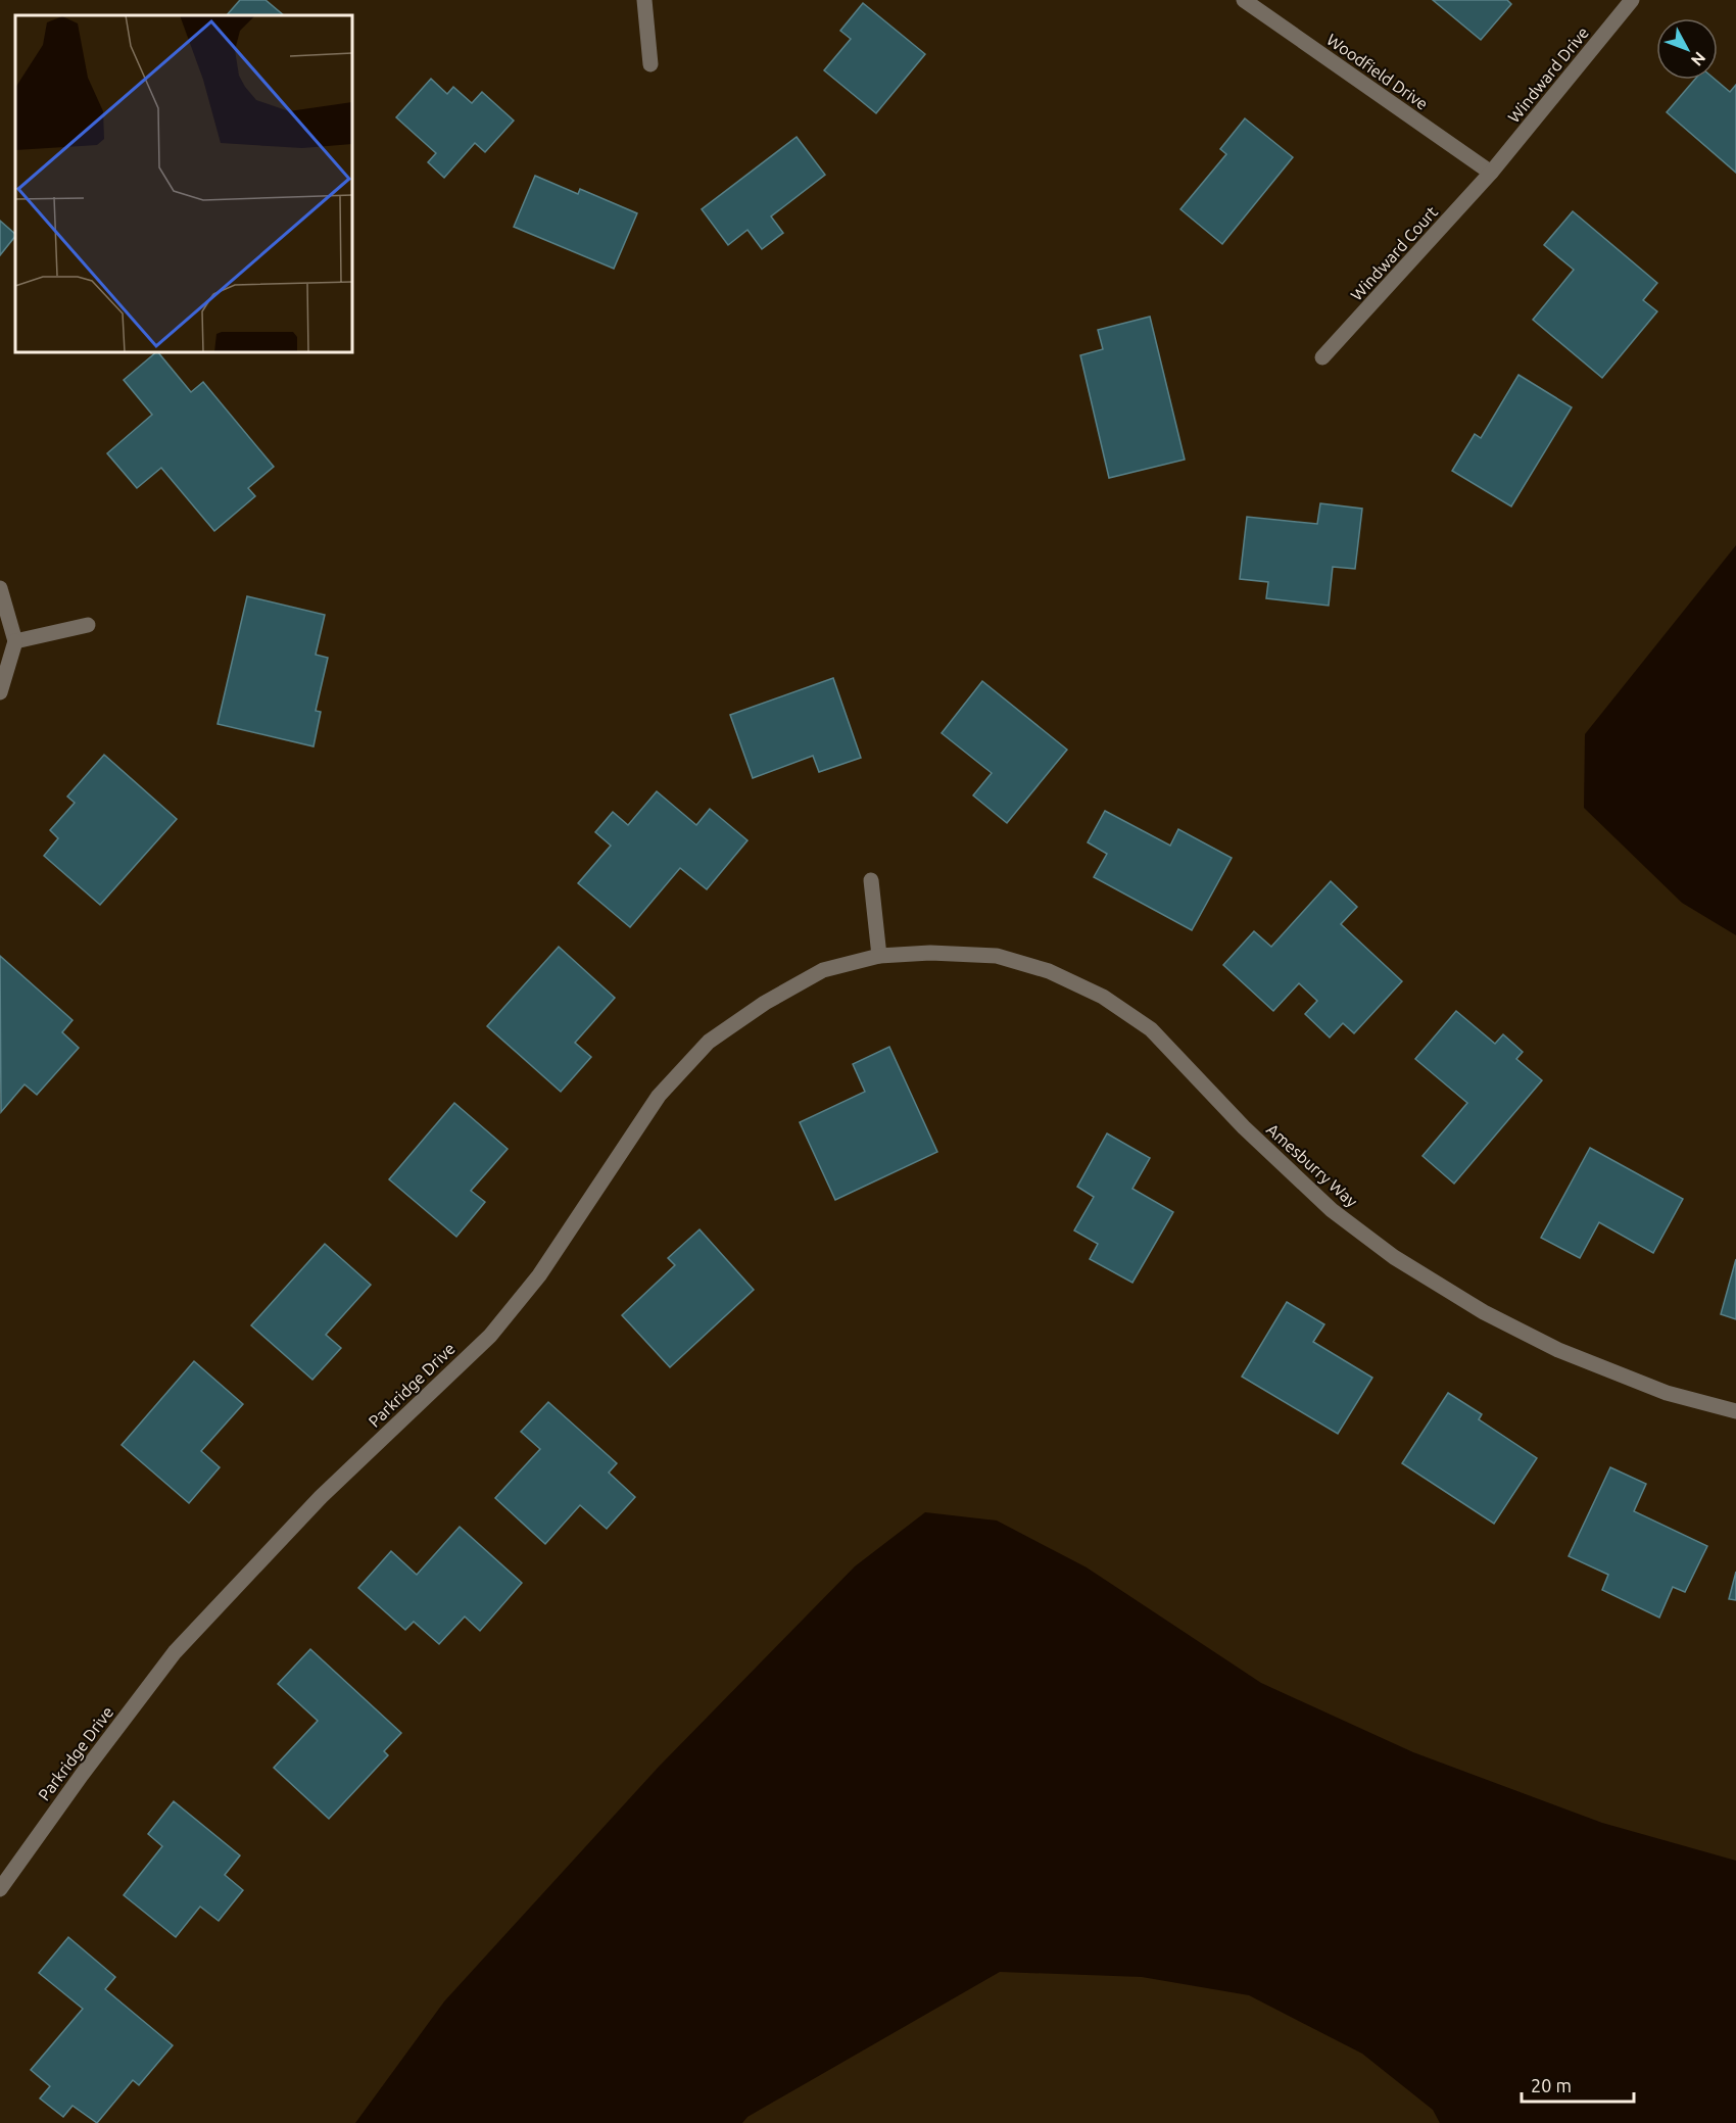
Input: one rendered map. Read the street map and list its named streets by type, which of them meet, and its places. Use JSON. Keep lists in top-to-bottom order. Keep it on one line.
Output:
{"streets":{"street":["Woodfield Drive","Windward Drive","Windward Court","Amesburry Way","Parkridge Drive"]},"crossings":[["Woodfield Drive","Windward Drive"],["Woodfield Drive","Windward Court"],["Windward Drive","Windward Court"],["Amesburry Way","Parkridge Drive"]],"scale_bar":"20 m","north":"bottom right"}
